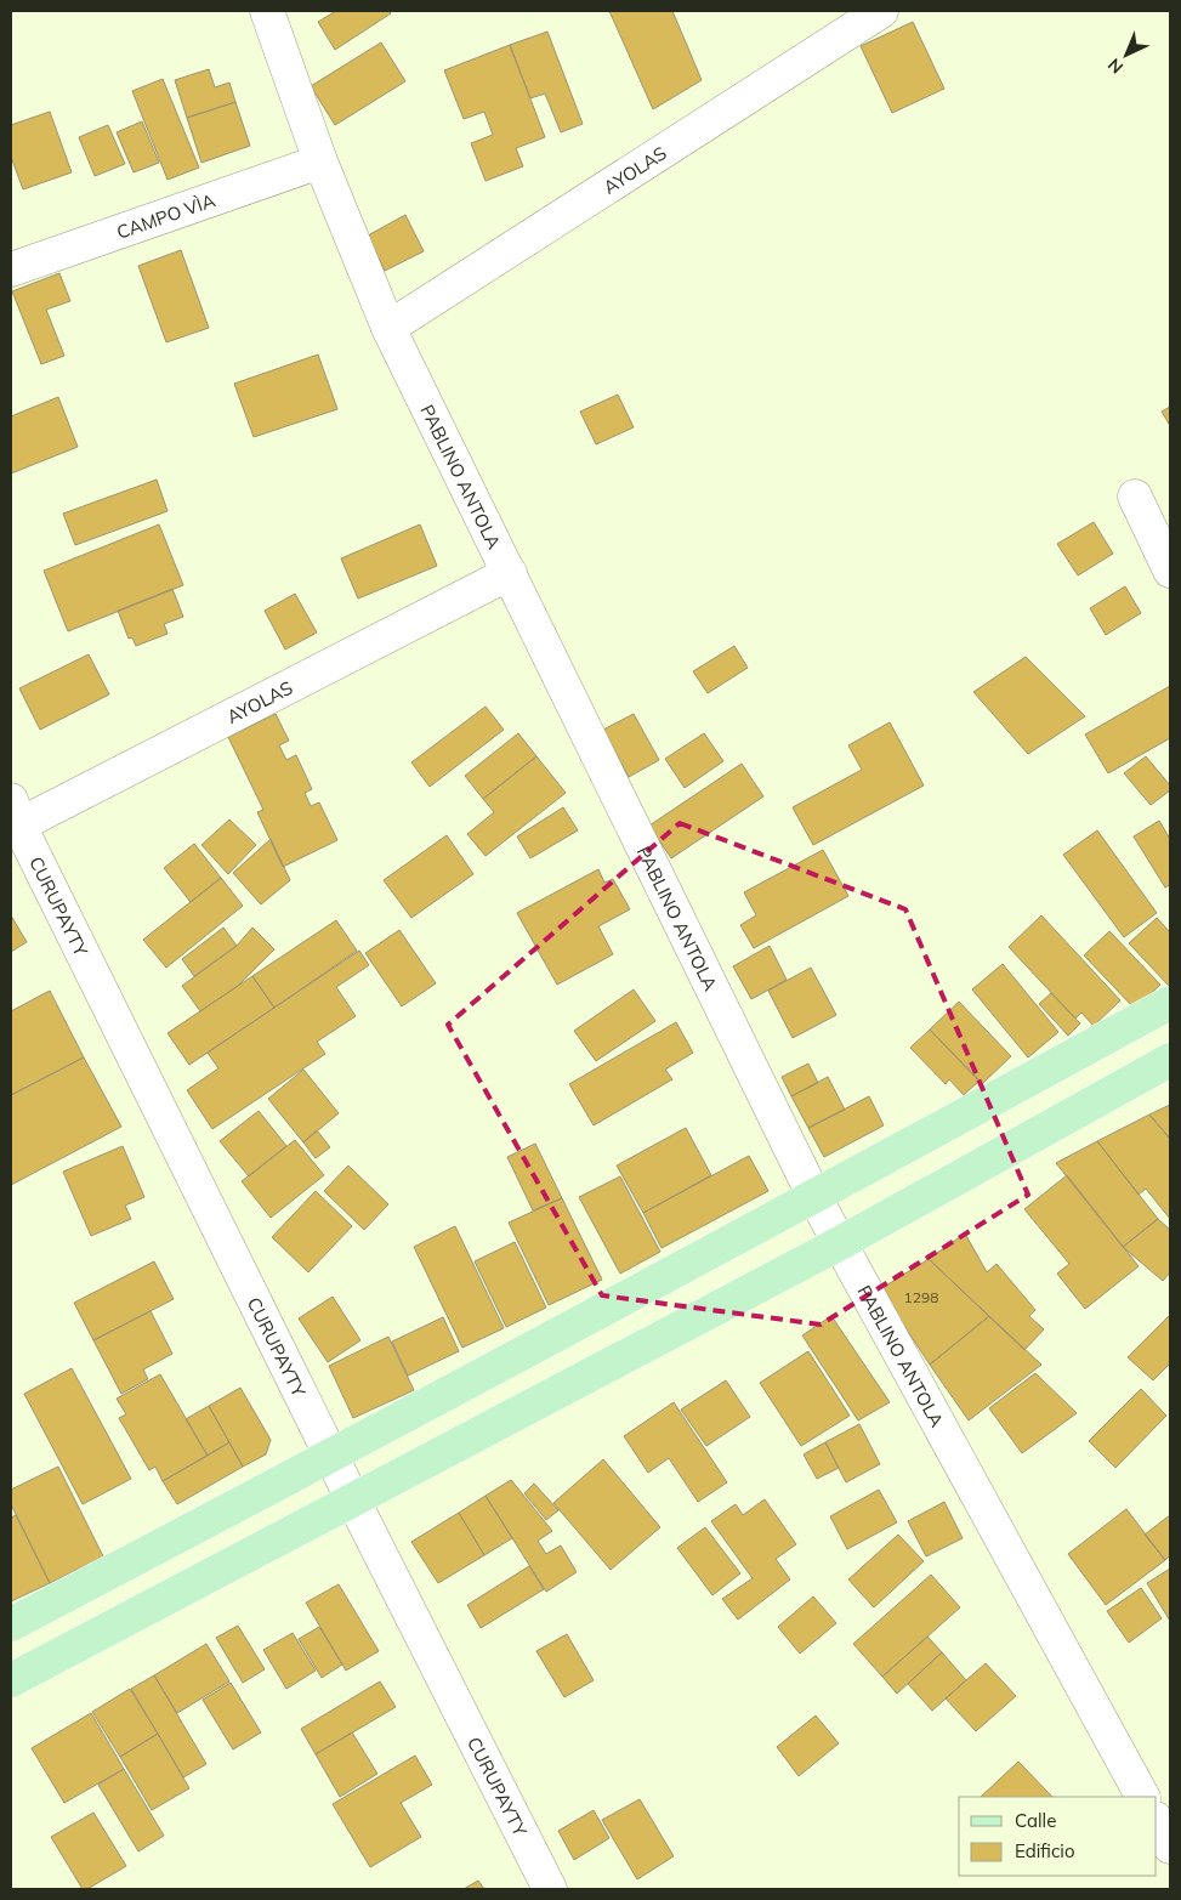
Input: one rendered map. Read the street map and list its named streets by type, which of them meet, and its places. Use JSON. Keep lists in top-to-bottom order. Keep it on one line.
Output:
{"streets":{"street":["AYOLAS","CAMPO VÌA","PABLINO ANTOLA","CURUPAYTY"]},"crossings":[["AYOLAS","PABLINO ANTOLA"],["AYOLAS","CURUPAYTY"],["CAMPO VÌA","PABLINO ANTOLA"]],"house_numbers":["1298"],"legend":["Calle","Edificio"],"north":"bottom left"}
